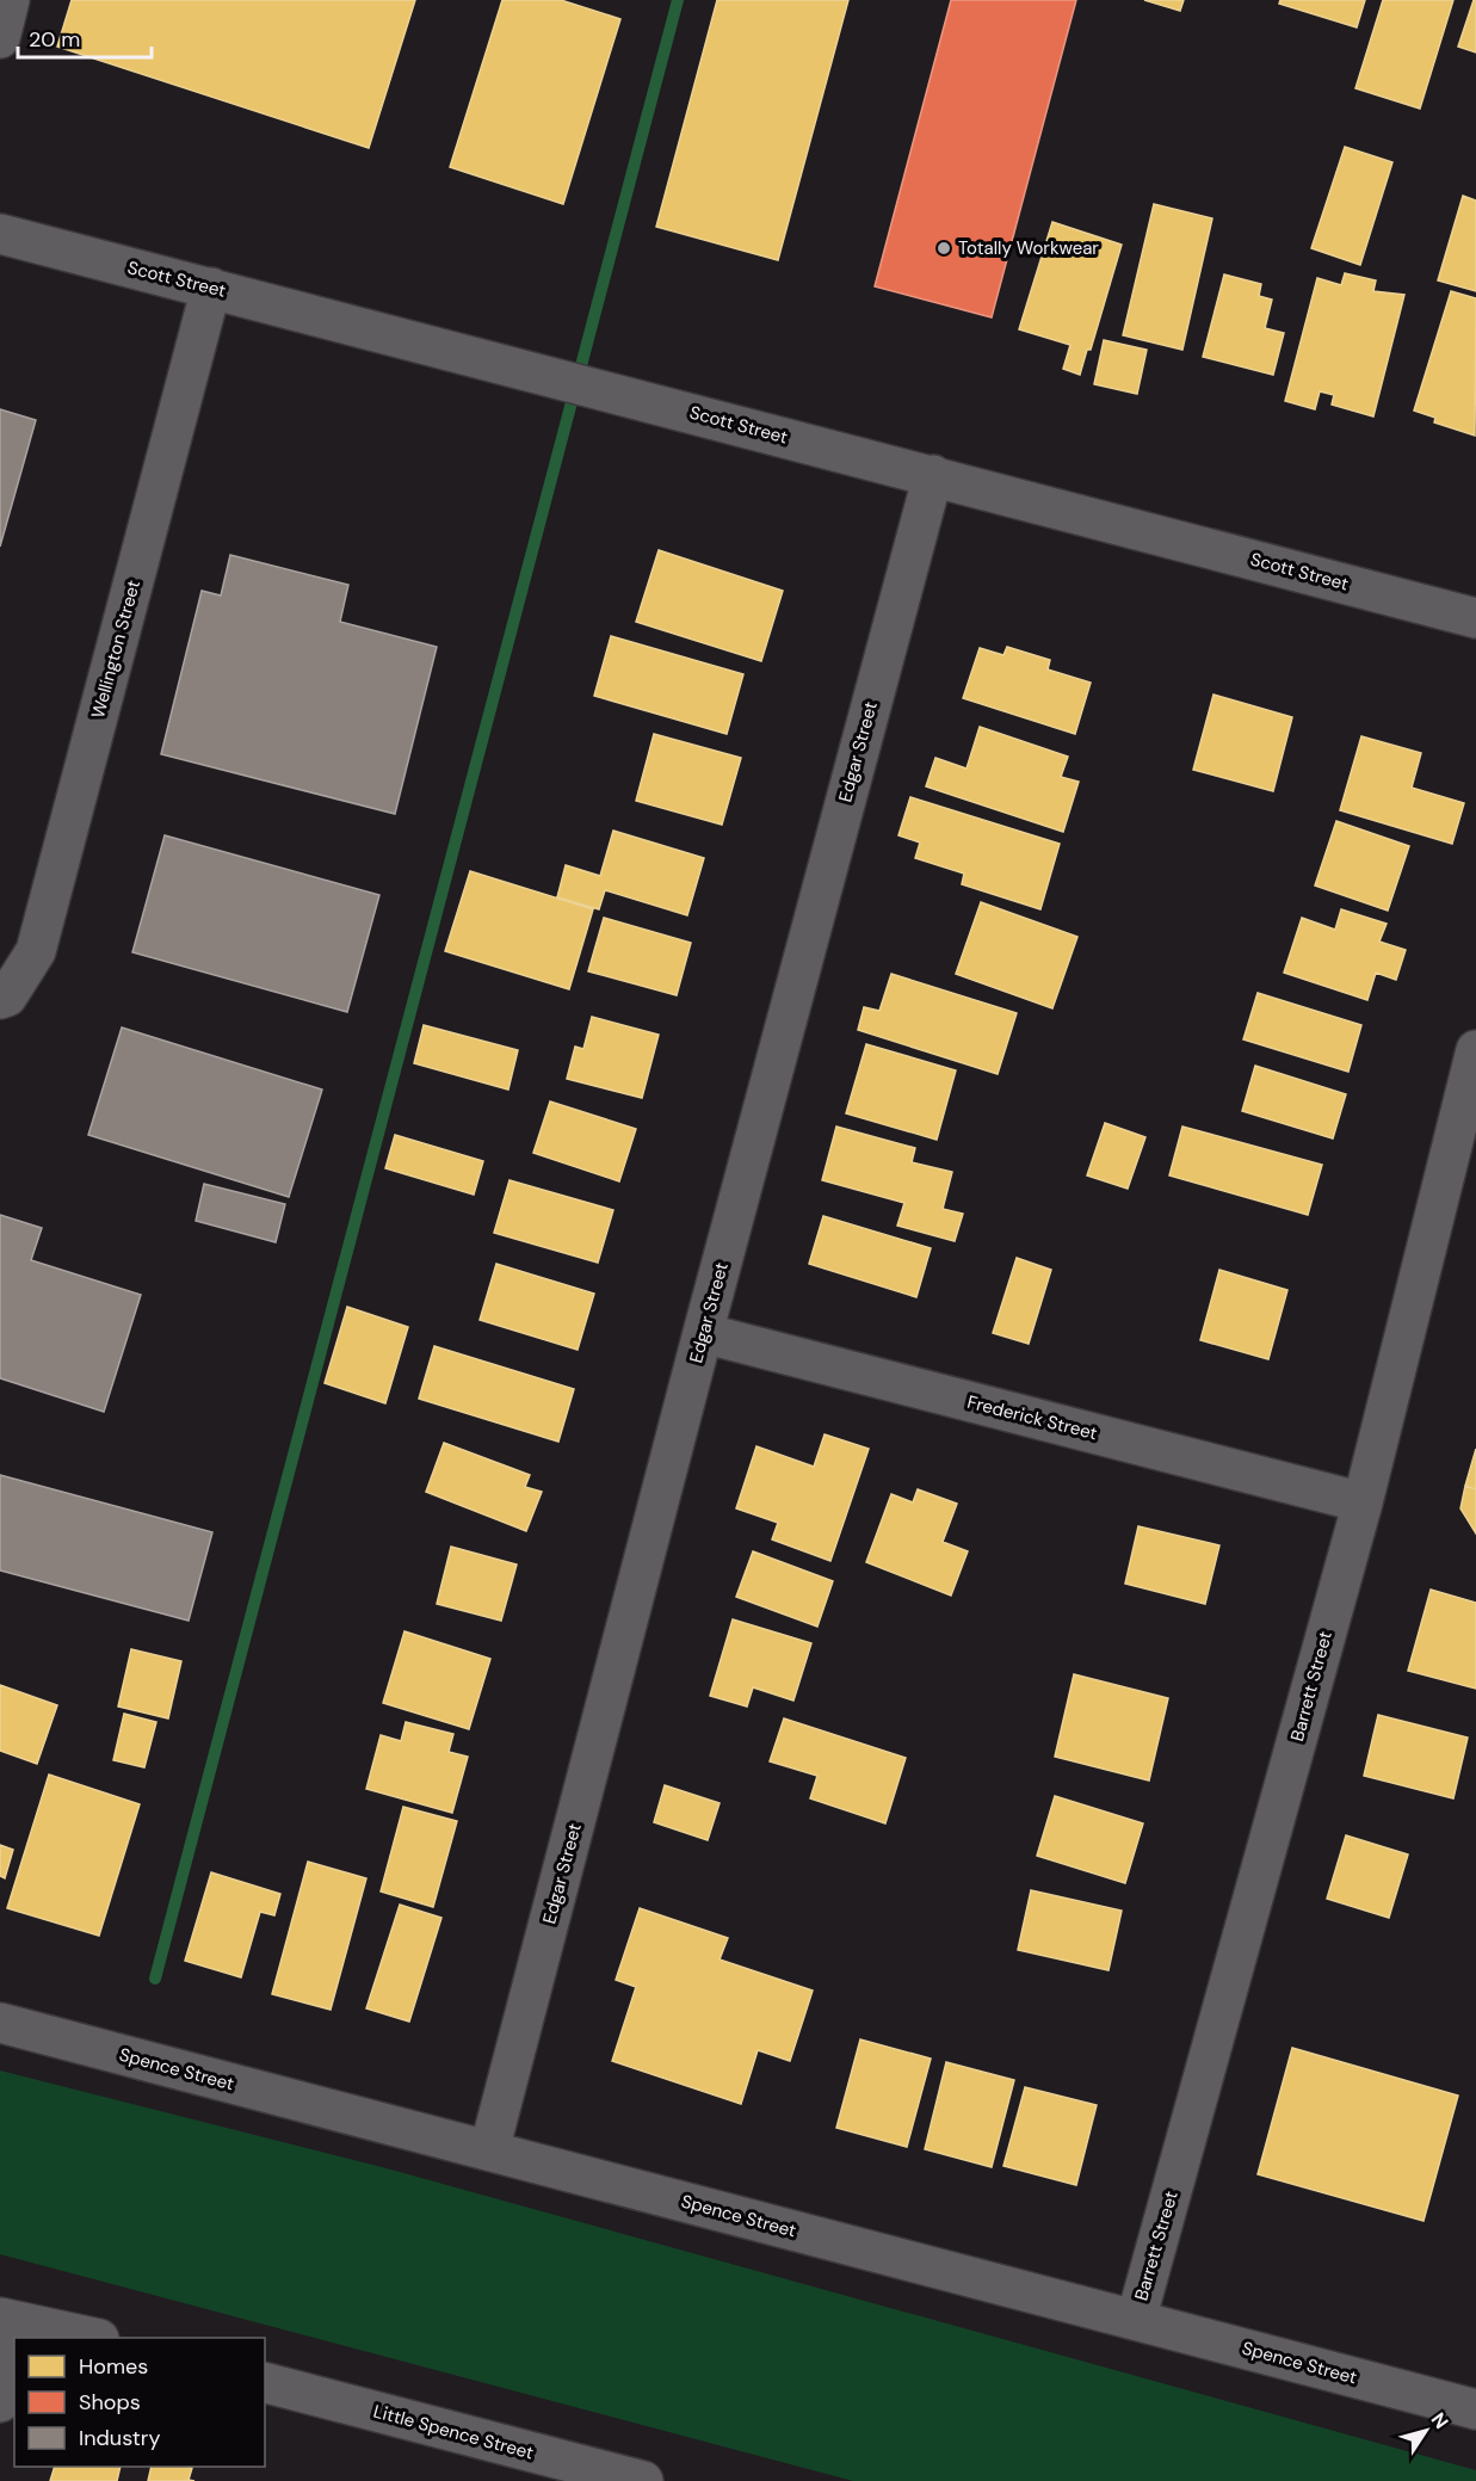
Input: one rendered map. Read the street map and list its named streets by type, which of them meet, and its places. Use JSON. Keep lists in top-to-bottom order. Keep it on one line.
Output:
{"streets":{"street":["Scott Street","Wellington Street","Edgar Street","Frederick Street","Barrett Street","Spence Street","Little Spence Street"]},"crossings":[["Scott Street","Wellington Street"],["Scott Street","Edgar Street"],["Edgar Street","Frederick Street"],["Edgar Street","Spence Street"],["Frederick Street","Barrett Street"],["Barrett Street","Spence Street"]],"places":["Totally Workwear"],"legend":["Homes","Shops","Industry"],"scale_bar":"20 m","north":"top right"}
